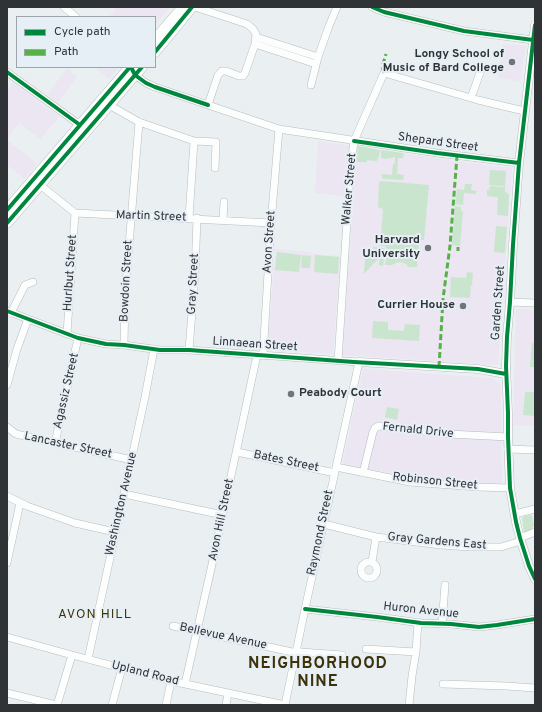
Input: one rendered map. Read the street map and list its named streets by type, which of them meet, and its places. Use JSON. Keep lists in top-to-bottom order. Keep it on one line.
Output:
{"streets":{"street":["Shepard Street","Walker Street","Martin Street","Avon Street","Hurlbut Street","Bowdoin Street","Gray Street","Garden Street","Linnaean Street","Agassiz Street","Fernald Drive","Lancaster Street","Bates Street","Robinson Street","Washington Avenue","Avon Hill Street","Raymond Street","Gray Gardens East","Huron Avenue","Bellevue Avenue","Upland Road"]},"crossings":[["Shepard Street","Walker Street"],["Shepard Street","Avon Street"],["Shepard Street","Garden Street"],["Walker Street","Garden Street"],["Walker Street","Linnaean Street"],["Martin Street","Avon Street"],["Martin Street","Hurlbut Street"],["Martin Street","Bowdoin Street"],["Martin Street","Gray Street"],["Avon Street","Linnaean Street"],["Avon Street","Avon Hill Street"],["Hurlbut Street","Linnaean Street"],["Bowdoin Street","Linnaean Street"],["Gray Street","Linnaean Street"],["Garden Street","Linnaean Street"],["Garden Street","Fernald Drive"],["Garden Street","Robinson Street"],["Garden Street","Gray Gardens East"],["Linnaean Street","Agassiz Street"],["Linnaean Street","Washington Avenue"],["Linnaean Street","Avon Hill Street"],["Linnaean Street","Raymond Street"],["Agassiz Street","Lancaster Street"],["Fernald Drive","Robinson Street"],["Lancaster Street","Washington Avenue"],["Bates Street","Robinson Street"],["Bates Street","Avon Hill Street"],["Bates Street","Raymond Street"],["Robinson Street","Raymond Street"],["Washington Avenue","Upland Road"],["Avon Hill Street","Bellevue Avenue"],["Avon Hill Street","Upland Road"],["Raymond Street","Gray Gardens East"],["Raymond Street","Huron Avenue"],["Raymond Street","Bellevue Avenue"],["Raymond Street","Upland Road"]],"districts":["AVON HILL","NEIGHBORHOOD NINE"],"places":["Longy School of Music of Bard College","Harvard University","Currier House","Peabody Court"],"legend":["Cycle path","Path"]}
